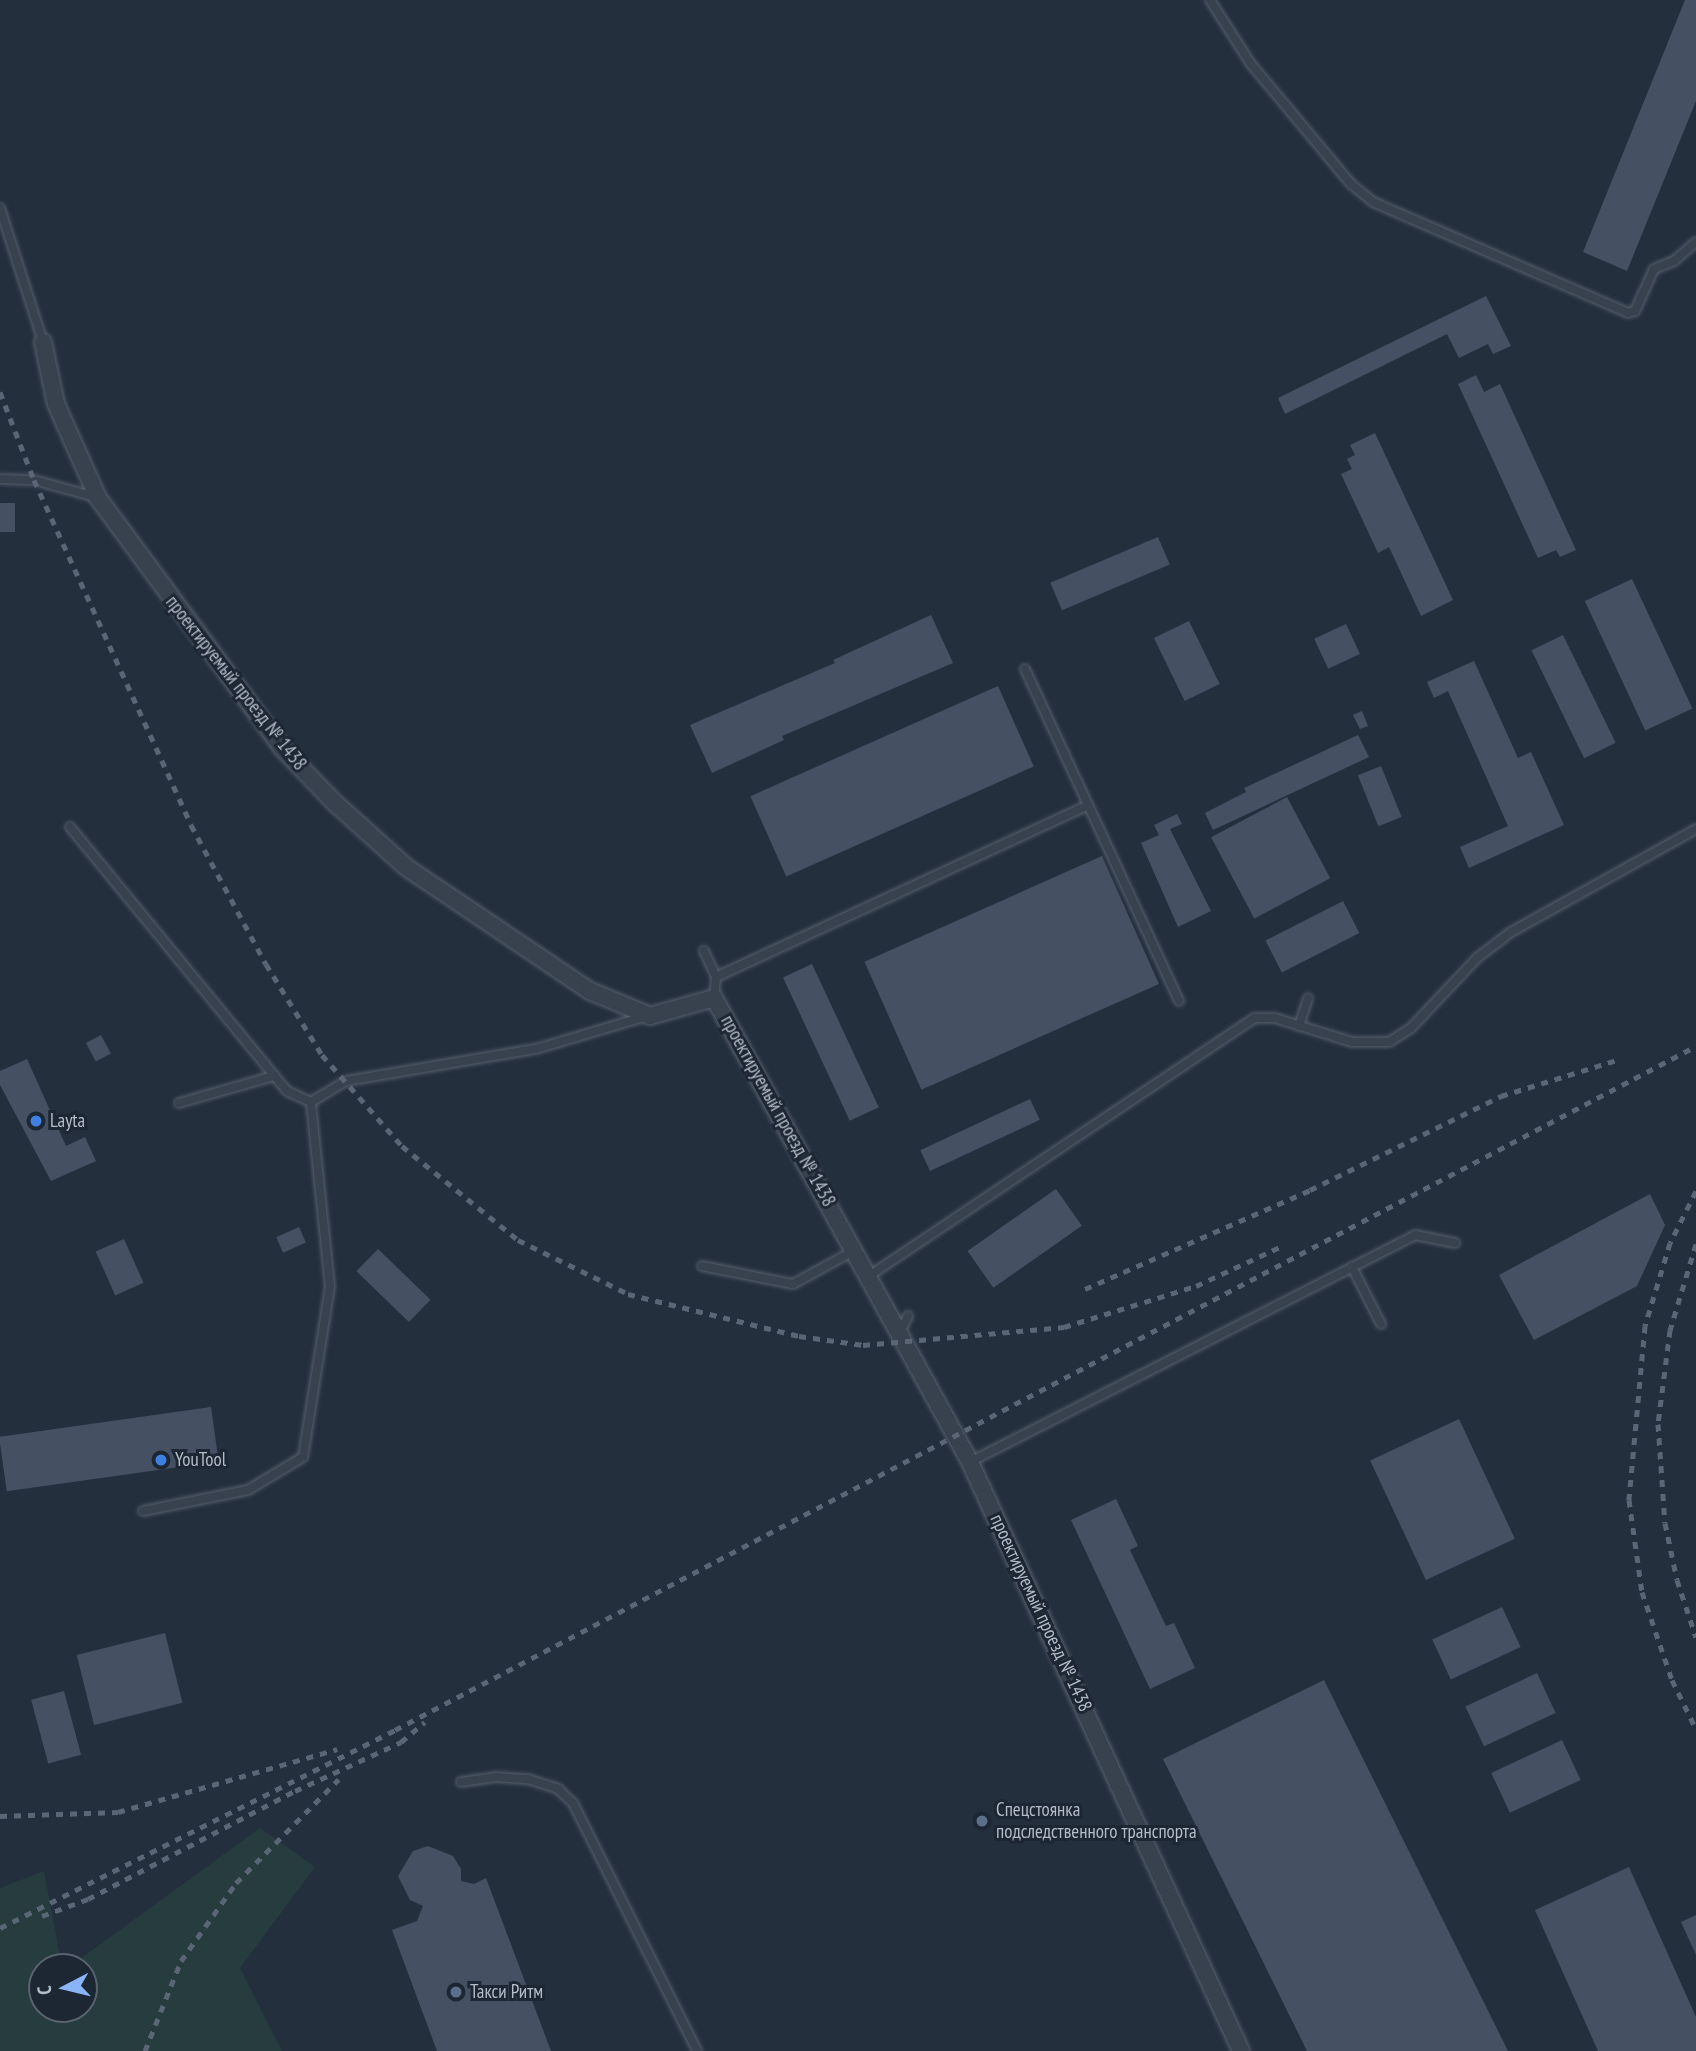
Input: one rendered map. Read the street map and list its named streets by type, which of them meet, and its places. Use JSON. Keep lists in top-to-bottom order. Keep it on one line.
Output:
{"streets":{"street":["проектируемый проезд № 1438"]},"places":["Layta","YouTool","Спецстоянка подследственного транспорта","Такси Ритм"],"north":"left"}
